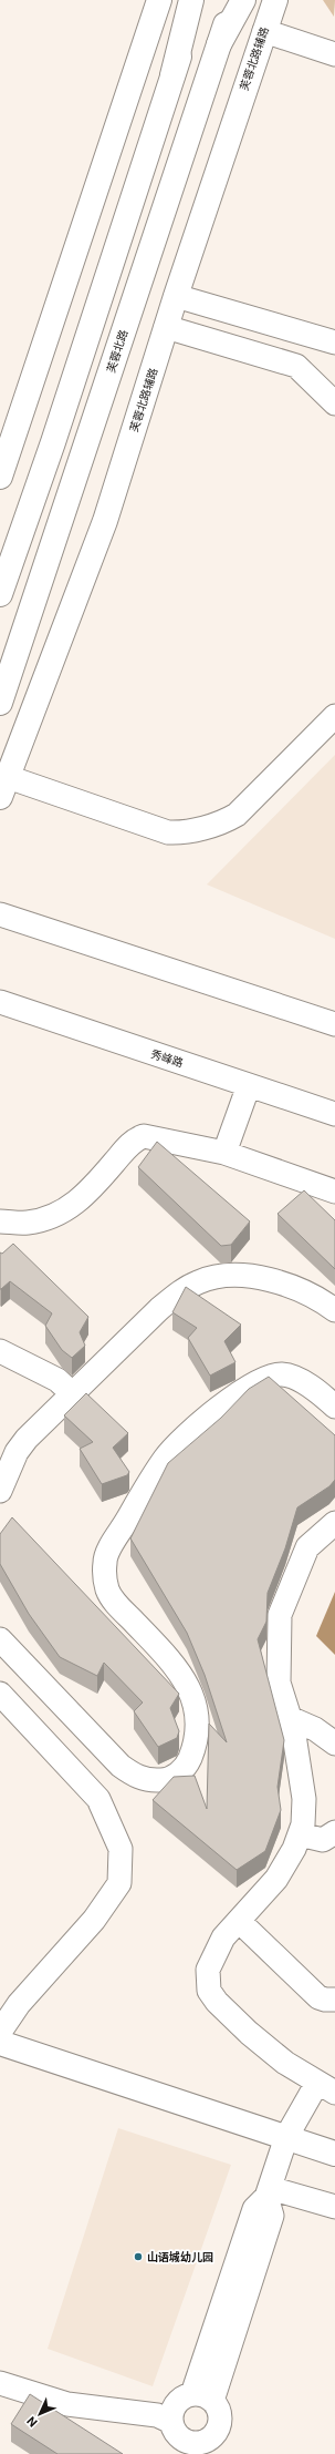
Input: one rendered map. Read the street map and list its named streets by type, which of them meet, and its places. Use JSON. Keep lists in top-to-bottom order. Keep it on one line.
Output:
{"streets":{"main road":["芙蓉北路辅路","芙蓉北路"],"street":["秀峰路"]},"places":["山语城幼儿园"],"north":"bottom left"}
